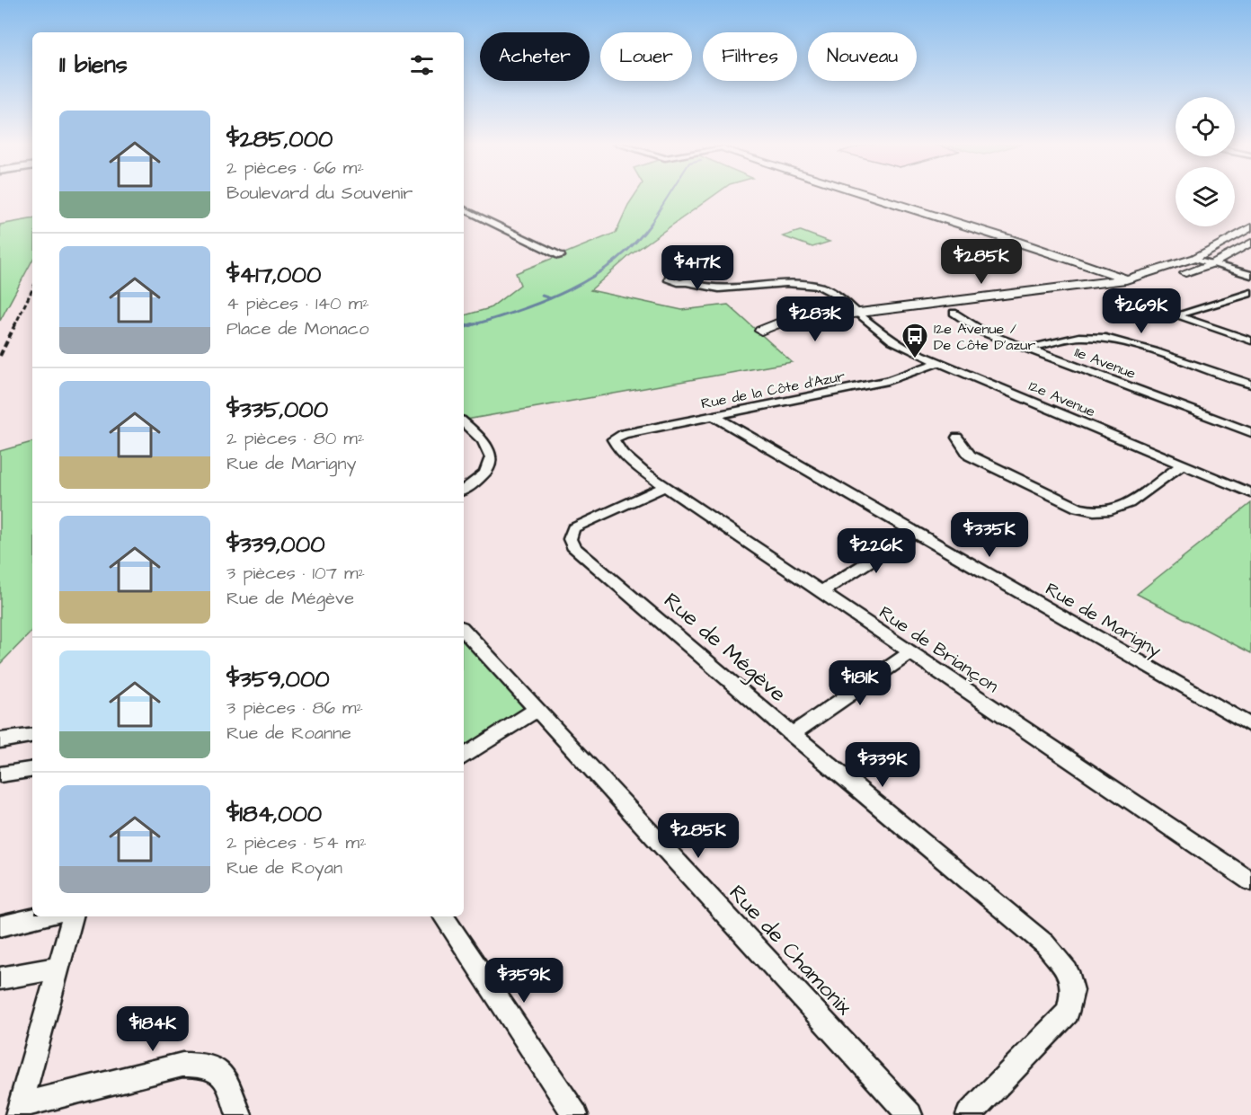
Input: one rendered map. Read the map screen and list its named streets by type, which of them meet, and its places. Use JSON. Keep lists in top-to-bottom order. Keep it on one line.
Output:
{"streets":{"street":["11e Avenue","Rue de la Côte d'Azur","12e Avenue","Rue de Marigny","Rue de Mégève","Rue de Briançon","Rue de Chamonix"]},"crossings":[["Rue de la Côte d'Azur","12e Avenue"],["Rue de la Côte d'Azur","Rue de Marigny"],["Rue de la Côte d'Azur","Rue de Briançon"],["Rue de Mégève","Rue de Briançon"]],"places":{"bus stop":["12e Avenue / De Côte D'azur"]},"page":{"chip":["Acheter","Louer","Filtres","Nouveau"],"heading":"11 biens","list":[{"name":"$285,000","note":"2 pièces · 66 m² · Boulevard du Souvenir"},{"name":"$417,000","note":"4 pièces · 140 m² · Place de Monaco"},{"name":"$335,000","note":"2 pièces · 80 m² · Rue de Marigny"},{"name":"$339,000","note":"3 pièces · 107 m² · Rue de Mégève"},{"name":"$359,000","note":"3 pièces · 86 m² · Rue de Roanne"},{"name":"$184,000","note":"2 pièces · 54 m² · Rue de Royan"}],"price":["$285K","$417K","$269K","$283K","$335K","$226K","$181K","$339K","$285K","$359K","$184K"]}}
